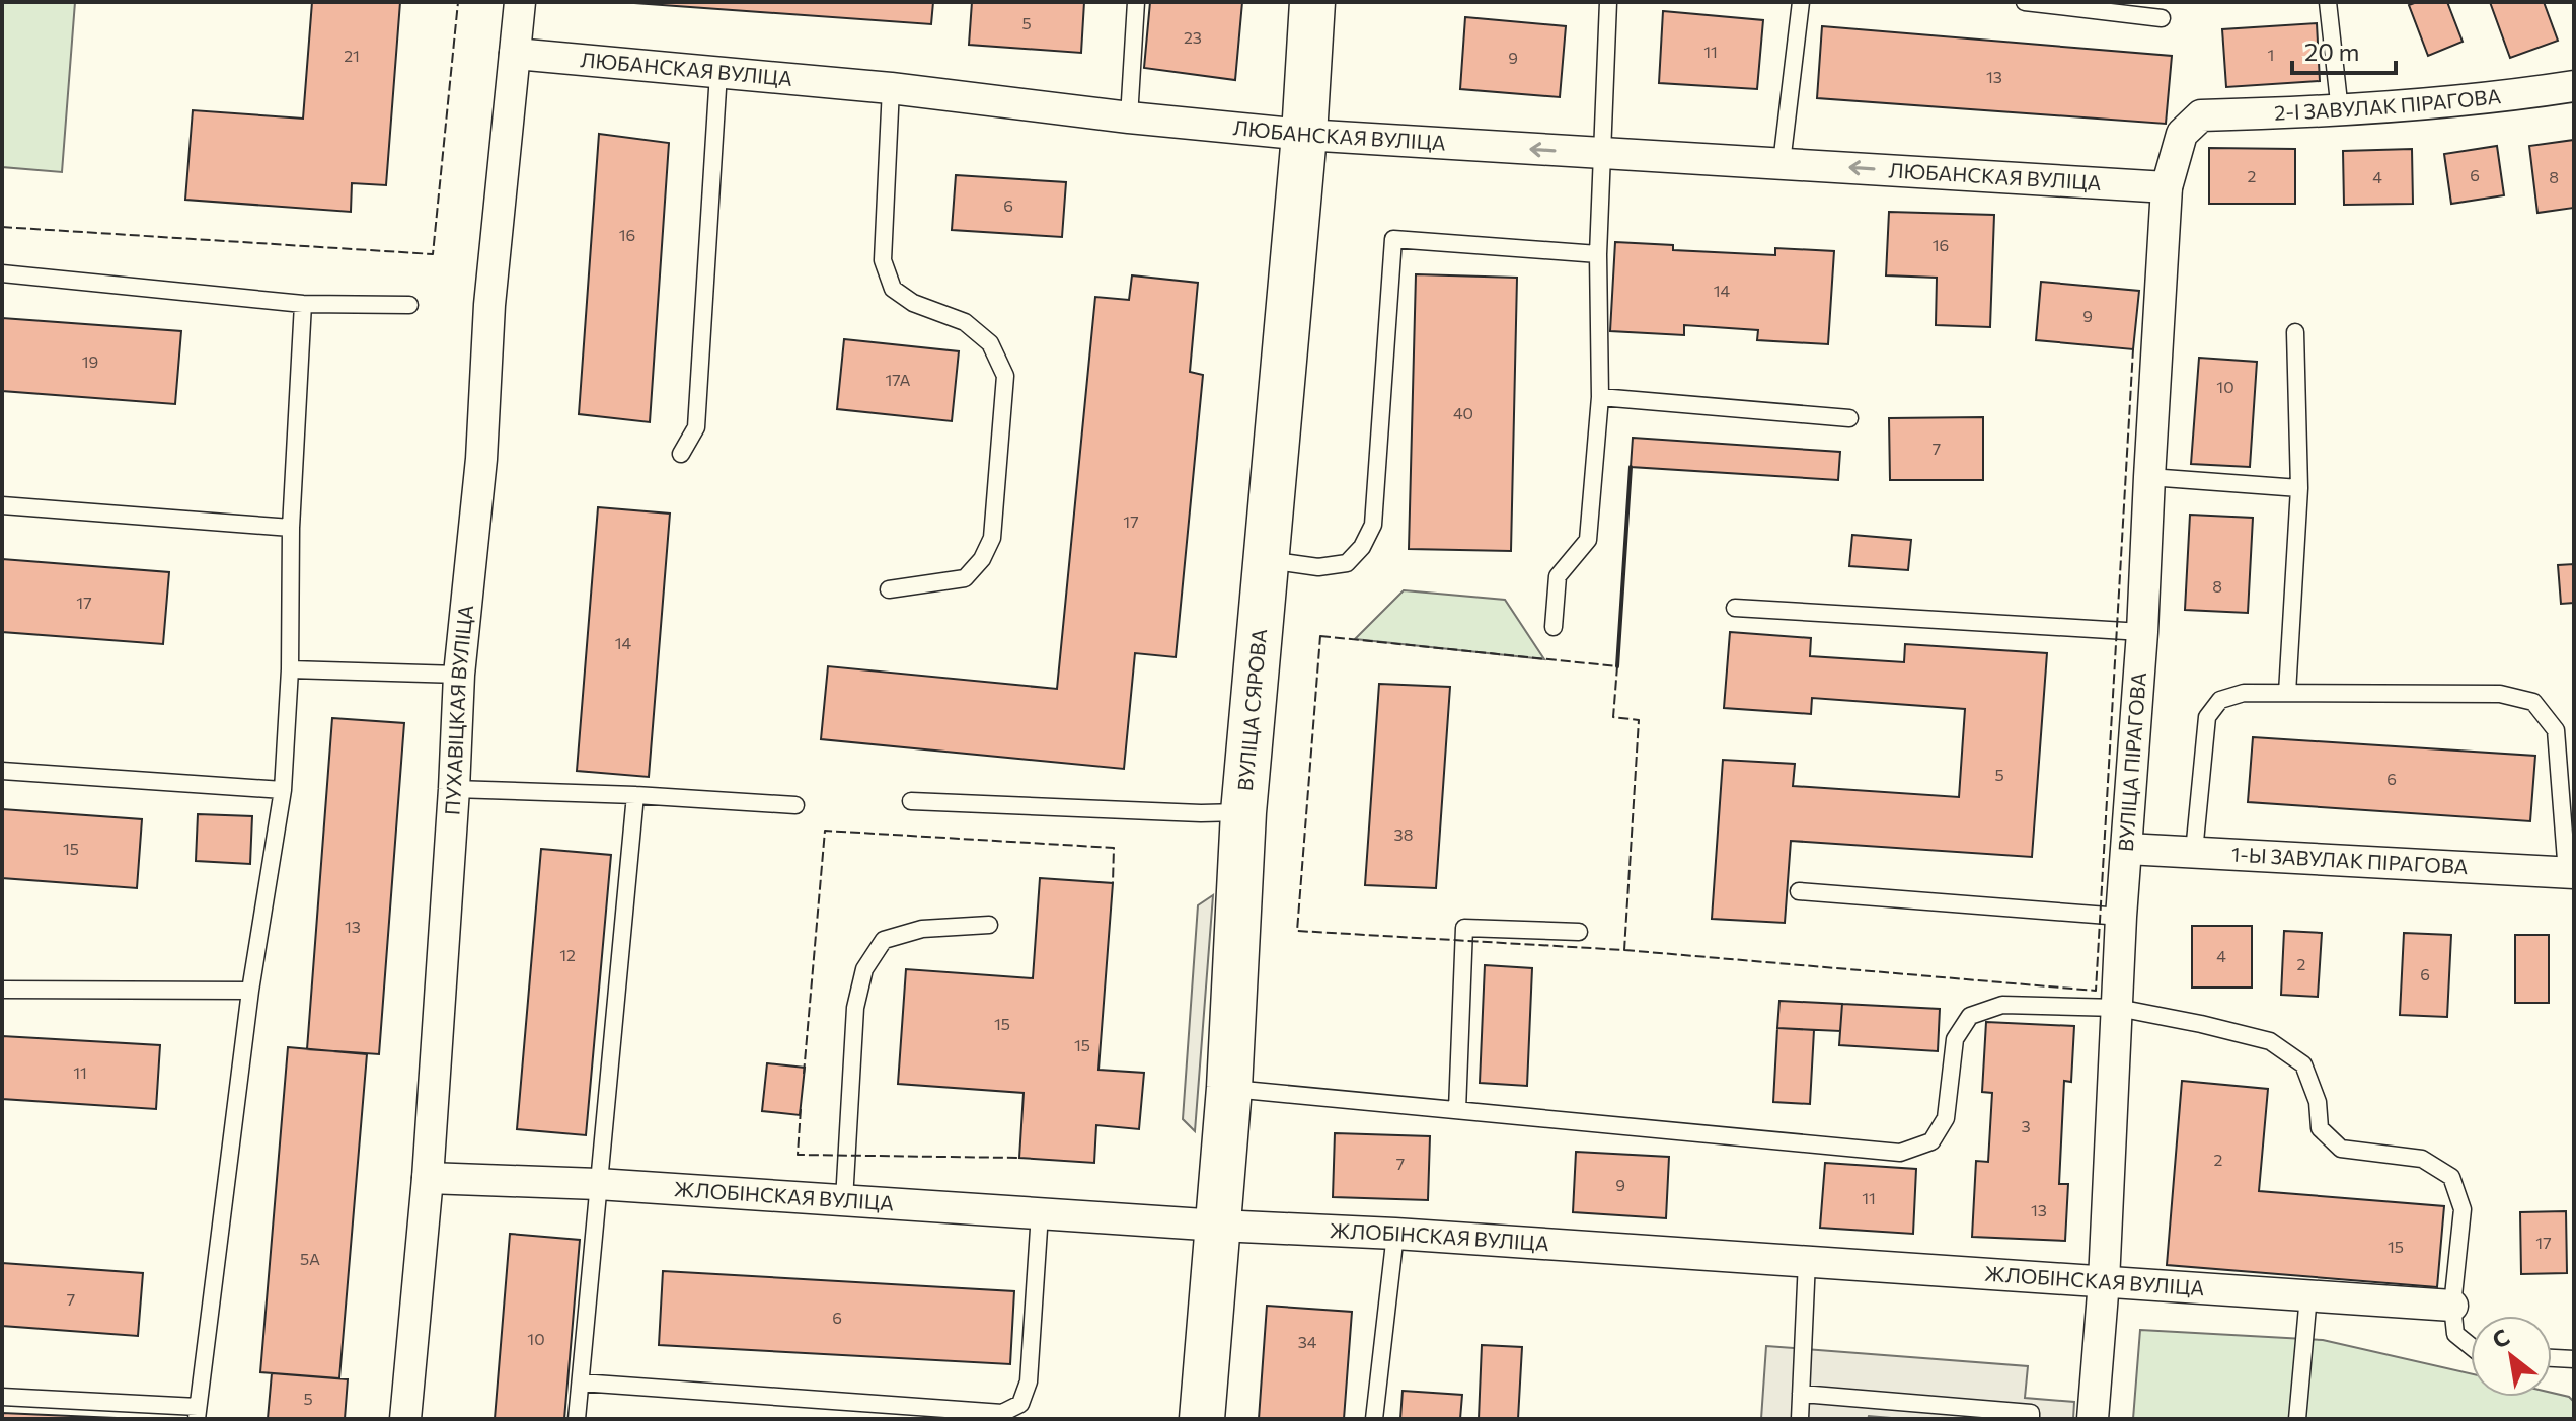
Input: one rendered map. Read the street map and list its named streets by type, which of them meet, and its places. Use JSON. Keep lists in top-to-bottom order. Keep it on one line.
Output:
{"streets":{"street":["ЛЮБАНСКАЯ ВУЛІЦА","2-І ЗАВУЛАК ПІРАГОВА","ПУХАВІЦКАЯ ВУЛІЦА","ВУЛІЦА СЯРОВА","ВУЛІЦА ПІРАГОВА","1-Ы ЗАВУЛАК ПІРАГОВА","ЖЛОБІНСКАЯ ВУЛІЦА"]},"crossings":[["ЛЮБАНСКАЯ ВУЛІЦА","ПУХАВІЦКАЯ ВУЛІЦА"],["ЛЮБАНСКАЯ ВУЛІЦА","ВУЛІЦА СЯРОВА"],["ЛЮБАНСКАЯ ВУЛІЦА","ВУЛІЦА ПІРАГОВА"],["2-І ЗАВУЛАК ПІРАГОВА","ВУЛІЦА ПІРАГОВА"],["ПУХАВІЦКАЯ ВУЛІЦА","ЖЛОБІНСКАЯ ВУЛІЦА"],["ВУЛІЦА СЯРОВА","ЖЛОБІНСКАЯ ВУЛІЦА"],["ВУЛІЦА ПІРАГОВА","1-Ы ЗАВУЛАК ПІРАГОВА"],["ВУЛІЦА ПІРАГОВА","ЖЛОБІНСКАЯ ВУЛІЦА"]],"one_way":["ЛЮБАНСКАЯ ВУЛІЦА"],"house_numbers":["5","23","11","1","21","9","13","6","2","4","8","6","16","16","14","9","19","17А","10","40","7","17","8","17","14","5","6","38","15","13","12","4","2","6","15","15","11","3","2","7","9","11","13","17","15","5А","7","6","10","34","5"],"scale_bar":"20 m","north":"top left"}
